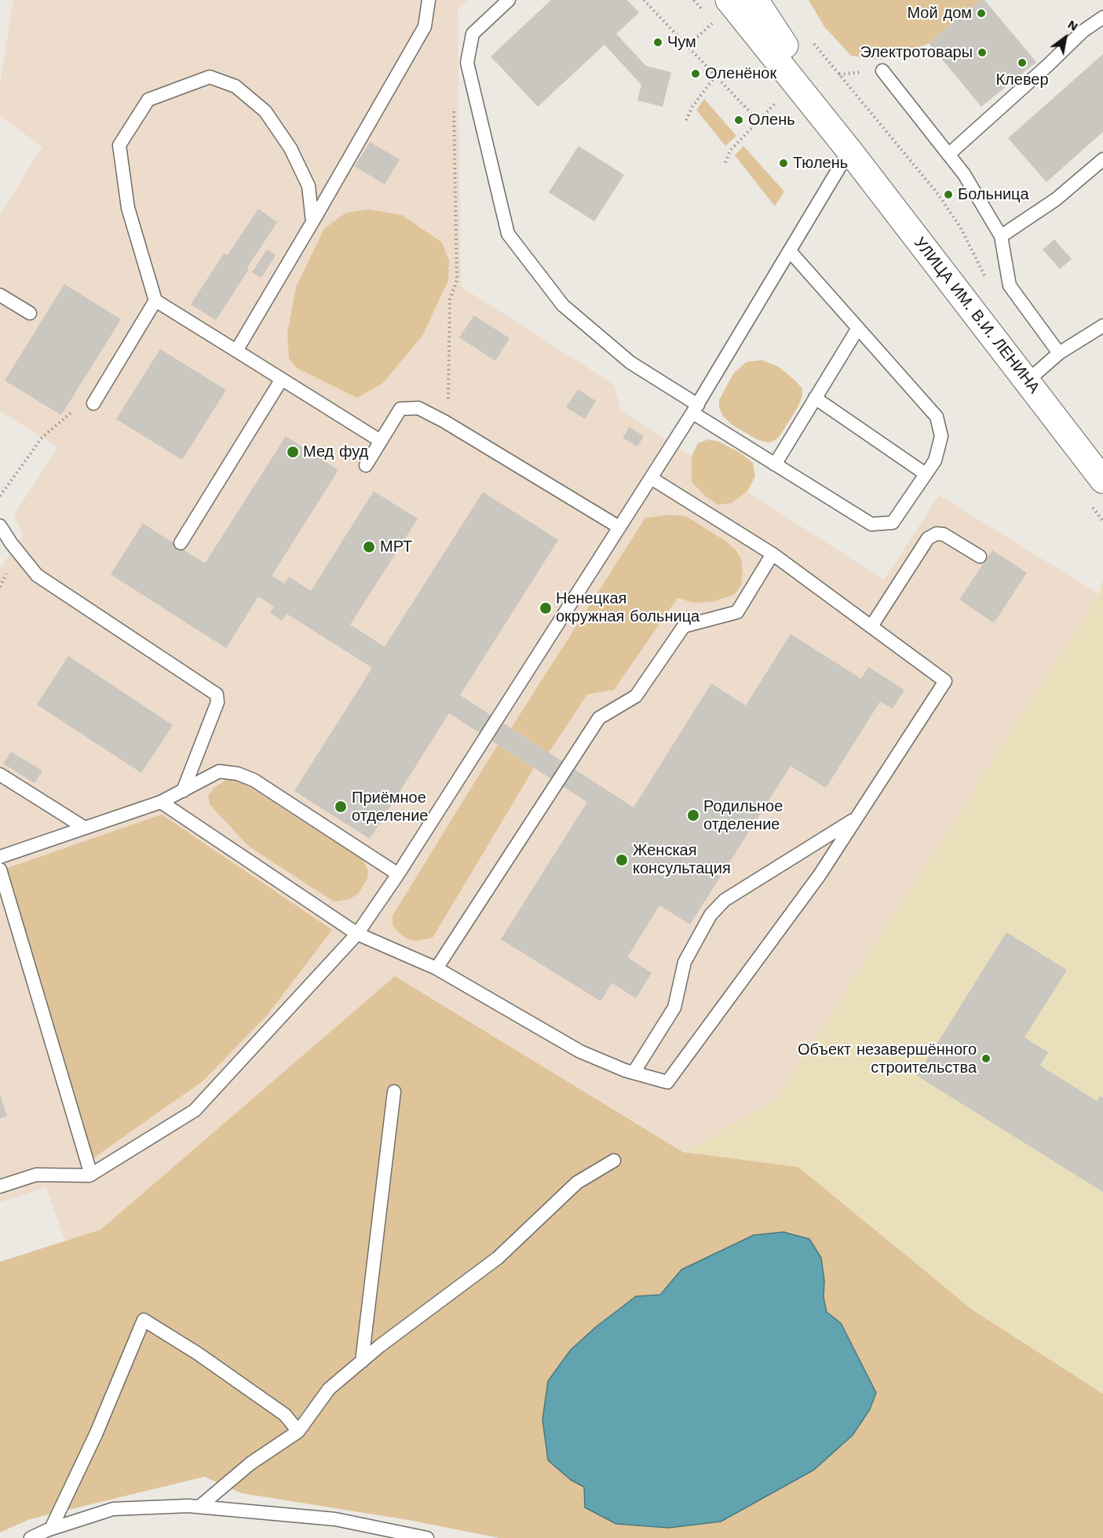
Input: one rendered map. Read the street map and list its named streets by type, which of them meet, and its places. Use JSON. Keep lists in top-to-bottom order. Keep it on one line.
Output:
{"streets":{"main road":["УЛИЦА ИМ. В.И. ЛЕНИНА"]},"places":["Мой дом","Чум","Электротовары","Клевер","Оленёнок","Олень","Тюлень","Больница","Мед фуд","МРТ","Ненецкая окружная больница","Приёмное отделение","Родильное отделение","Женская консультация","Объект незавершённого строительства"],"north":"top right"}
